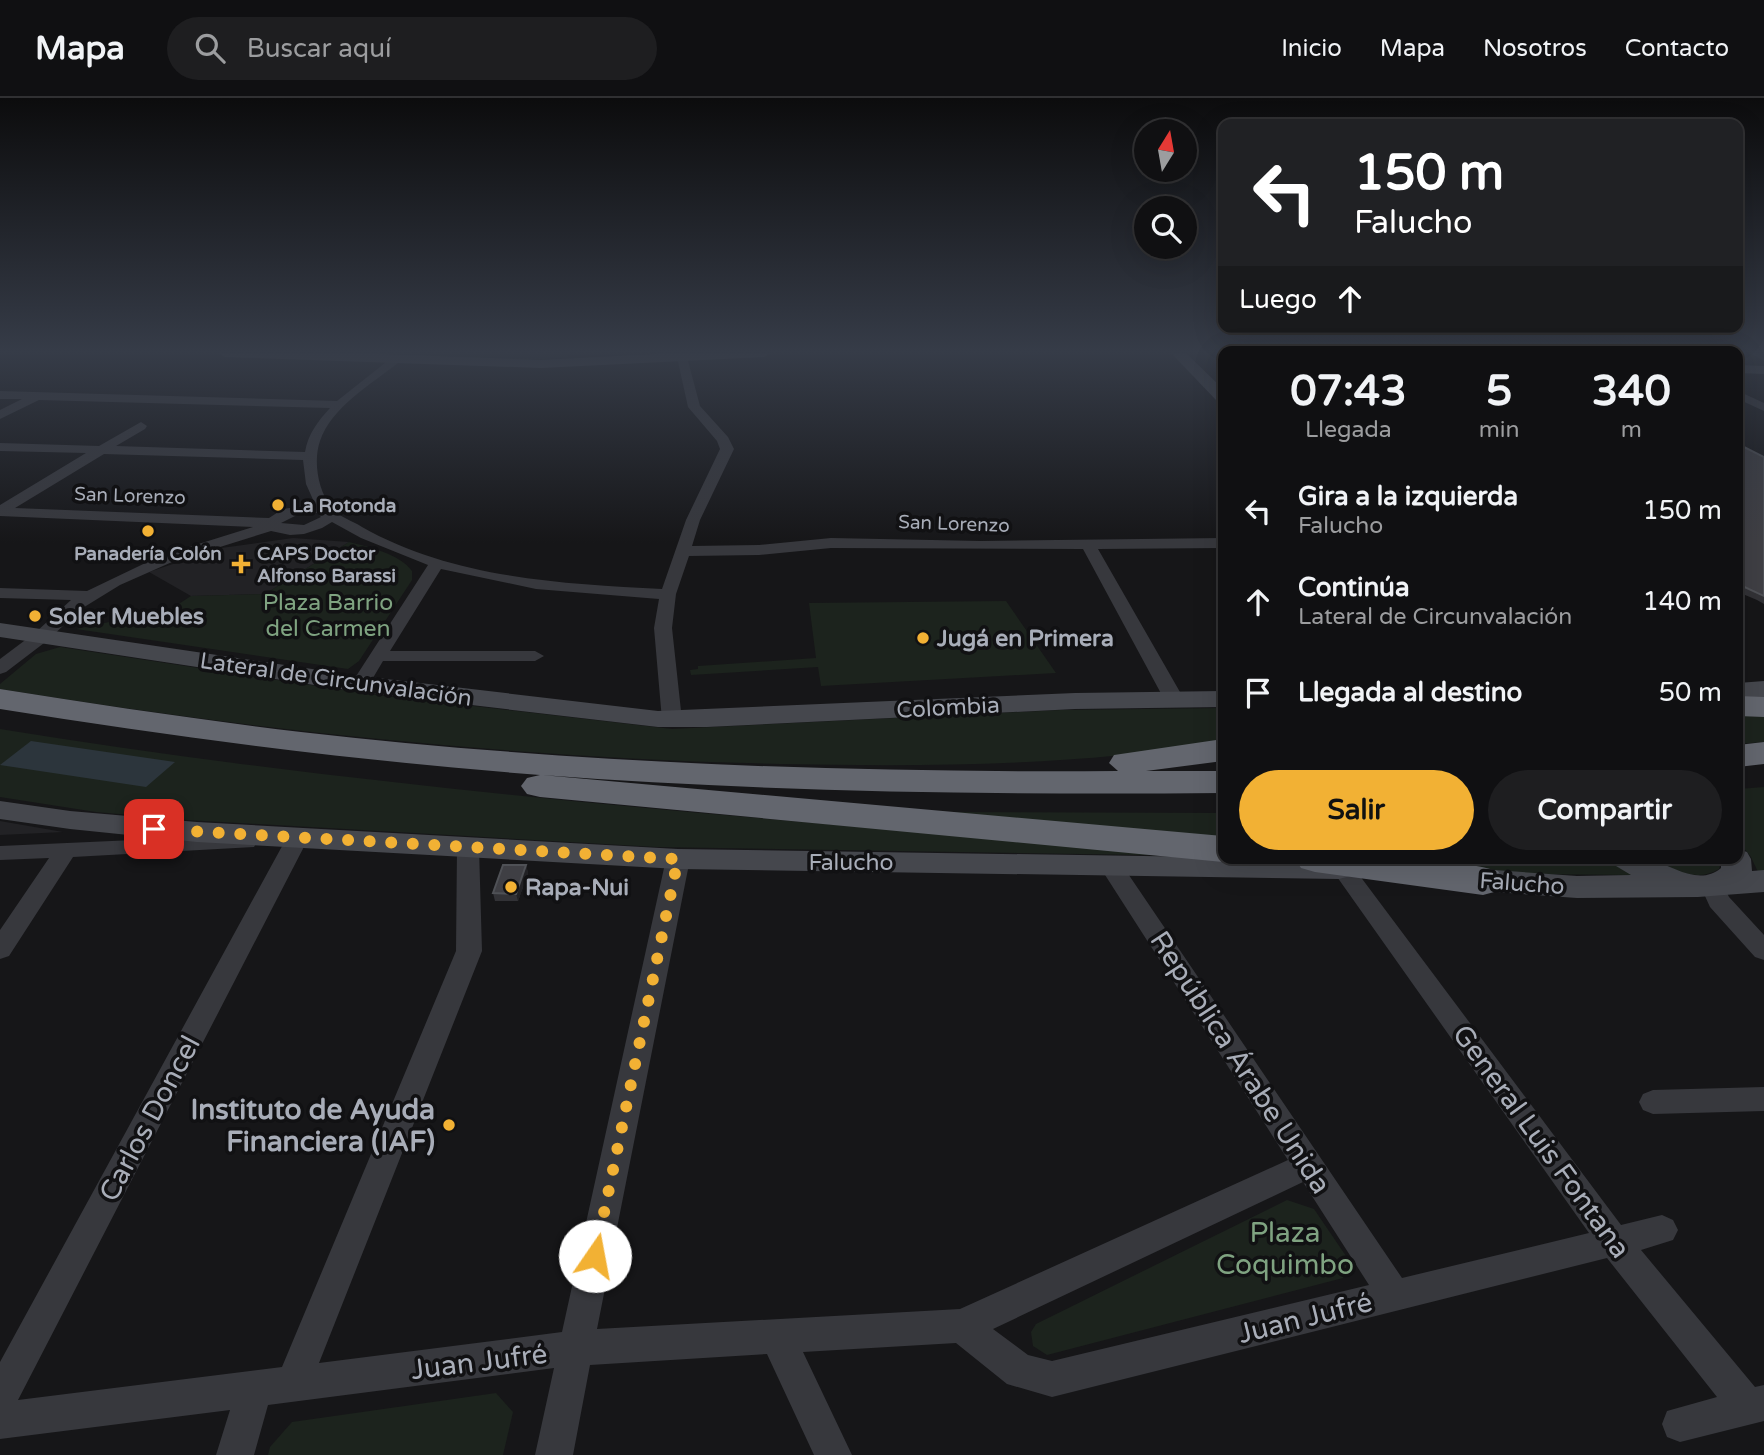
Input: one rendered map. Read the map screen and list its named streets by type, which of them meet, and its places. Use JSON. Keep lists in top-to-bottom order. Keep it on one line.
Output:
{"streets":{"street":["San Lorenzo","Lateral de Circunvalación","Colombia","Falucho","República Árabe Unida","Carlos Doncel","General Luis Fontana","Juan Jufré"]},"crossings":[["Lateral de Circunvalación","Colombia"],["Falucho","República Árabe Unida"],["Falucho","Carlos Doncel"],["Falucho","General Luis Fontana"],["República Árabe Unida","Juan Jufré"],["General Luis Fontana","Juan Jufré"]],"parks":["Plaza Barrio del Carmen","Plaza Coquimbo"],"places":{"other":["La Rotonda","Panadería Colón","Soler Muebles","Jugá en Primera","Rapa-Nui","Instituto de Ayuda Financiera (IAF)"],"health":["CAPS Doctor Alfonso Barassi"]},"north":"top","page":{"header":"Mapa","search":"Buscar aquí","nav":["Inicio","Mapa","Nosotros","Contacto"],"turn":["150 m","Falucho"],"then":"Luego","eta":["07:43","Llegada","5","min","340","m"],"list":[{"name":"Gira a la izquierda","note":"Falucho","value":"150 m"},{"name":"Continúa","note":"Lateral de Circunvalación","value":"140 m"},{"name":"Llegada al destino","value":"50 m"}],"buttons":["Salir","Compartir"]}}
